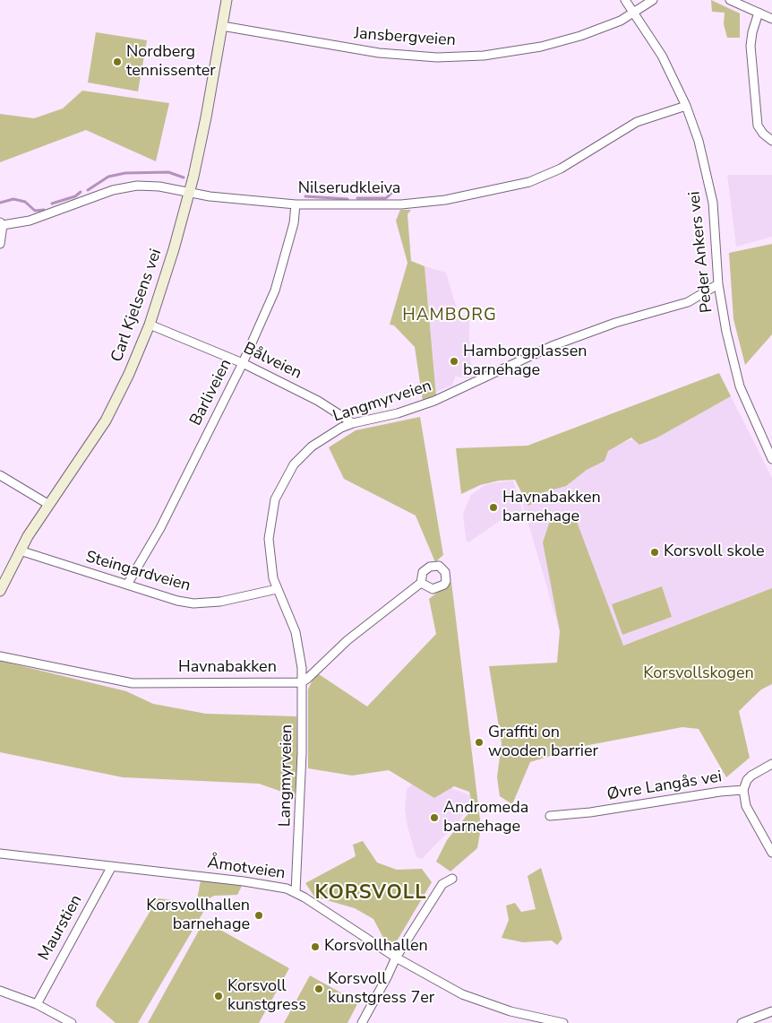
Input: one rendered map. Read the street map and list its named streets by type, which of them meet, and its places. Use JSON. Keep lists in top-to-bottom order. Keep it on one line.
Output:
{"streets":{"main road":["Carl Kjelsens vei"],"street":["Jansbergveien","Nilserudkleiva","Peder Ankers vei","Bålveien","Barliveien","Langmyrveien","Steingardveien","Havnabakken","Øvre Langås vei","Åmotveien","Maurstien"]},"crossings":[["Jansbergveien","Peder Ankers vei"],["Jansbergveien","Carl Kjelsens vei"],["Nilserudkleiva","Peder Ankers vei"],["Nilserudkleiva","Carl Kjelsens vei"],["Nilserudkleiva","Barliveien"],["Peder Ankers vei","Langmyrveien"],["Carl Kjelsens vei","Bålveien"],["Carl Kjelsens vei","Steingardveien"],["Bålveien","Barliveien"],["Bålveien","Langmyrveien"],["Barliveien","Steingardveien"],["Langmyrveien","Steingardveien"],["Langmyrveien","Havnabakken"],["Langmyrveien","Åmotveien"],["Åmotveien","Maurstien"]],"districts":["HAMBORG","KORSVOLL"],"parks":["Korsvollskogen"],"places":["Nordberg tennissenter","Hamborgplassen barnehage","Havnabakken barnehage","Korsvoll skole","Graffiti on wooden barrier","Andromeda barnehage","Korsvollhallen barnehage","Korsvollhallen","Korsvoll kunstgress 7er","Korsvoll kunstgress"]}
